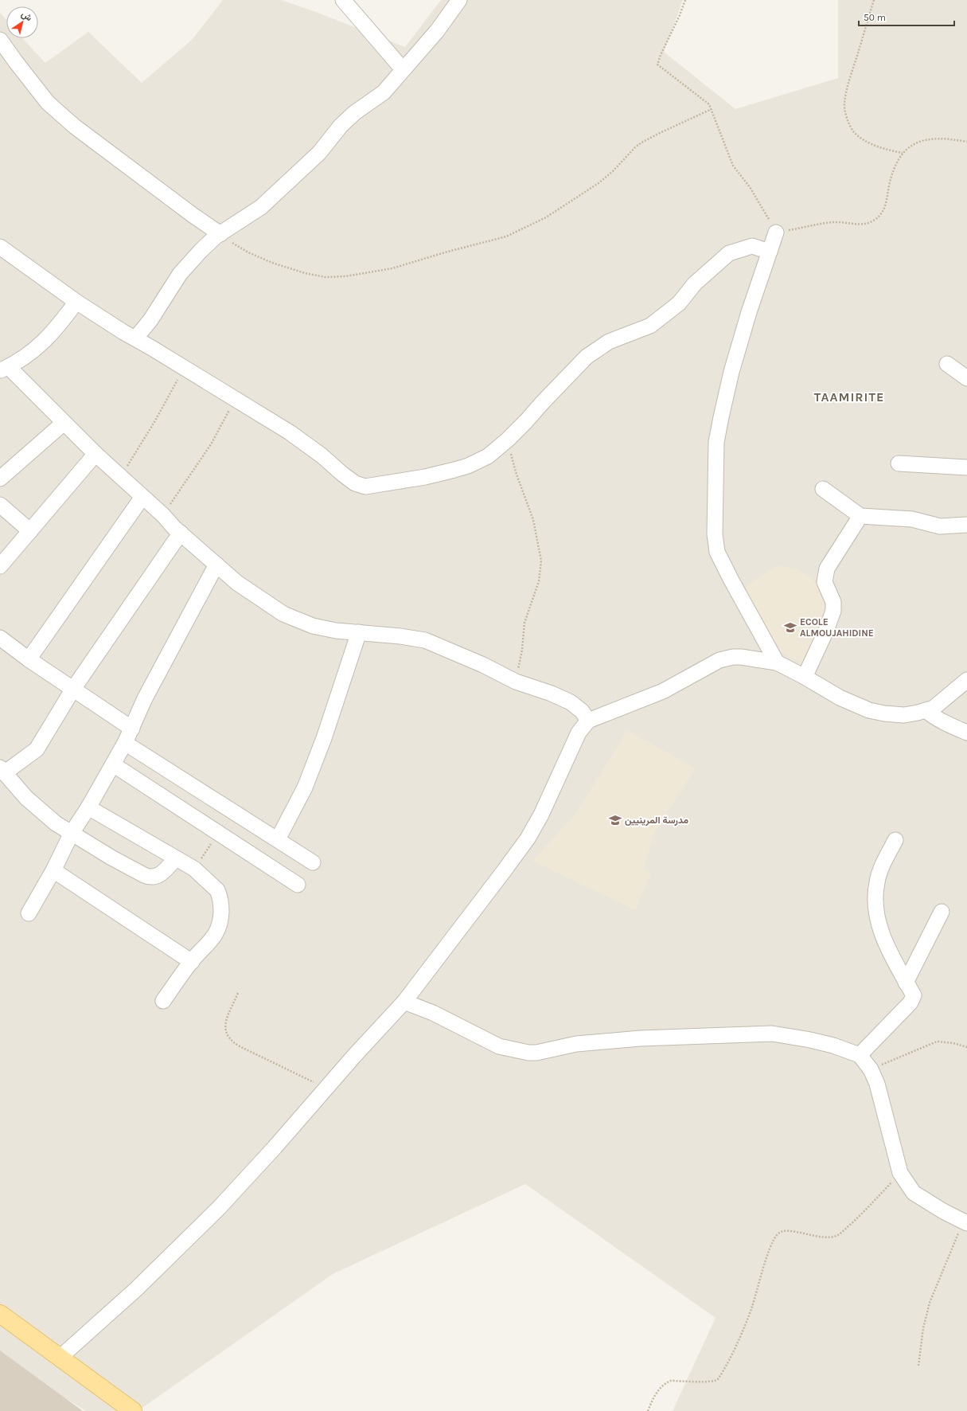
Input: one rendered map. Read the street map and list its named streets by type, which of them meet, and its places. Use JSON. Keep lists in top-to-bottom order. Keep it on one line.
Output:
{"districts":["TAAMIRITE"],"places":{"school or university":["ECOLE ALMOUJAHIDINE","مدرسة المرينيين"]},"scale_bar":"50 m","north":"top right"}
